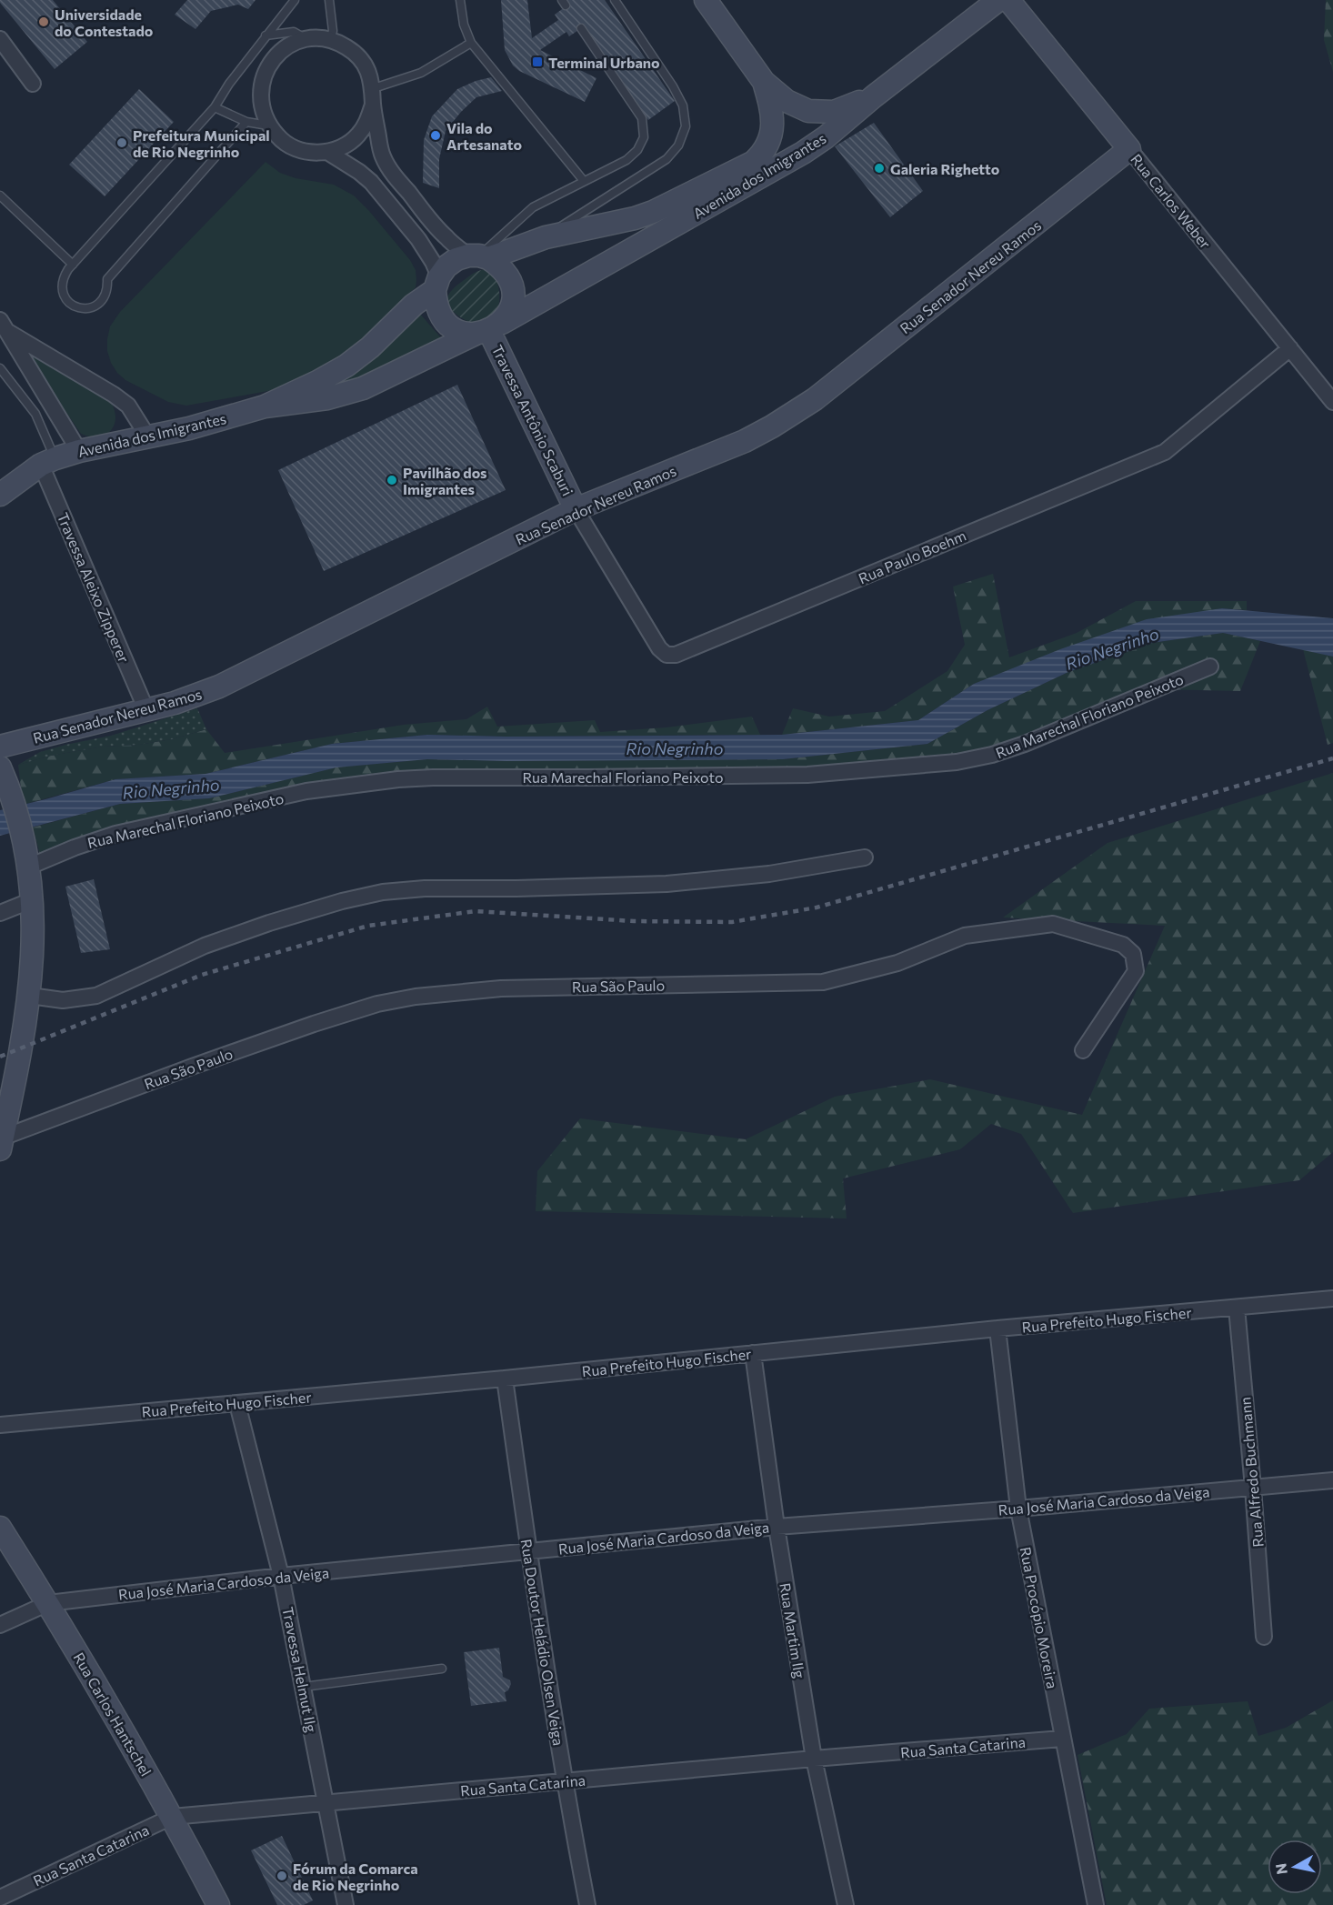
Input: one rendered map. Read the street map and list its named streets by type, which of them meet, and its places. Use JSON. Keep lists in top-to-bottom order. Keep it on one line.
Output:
{"streets":{"main road":["Avenida dos Imigrantes","Rua Carlos Weber","Rua Senador Nereu Ramos","Travessa Antônio Scaburi","Rua Carlos Hantschel"],"street":["Rua Paulo Boehm","Travessa Aleixo Zipperer","Rua Marechal Floriano Peixoto","Rua São Paulo","Rua Prefeito Hugo Fischer","Rua Alfredo Buchmann","Rua José Maria Cardoso da Veiga","Rua Procópio Moreira","Rua Martim Ilg","Rua Doutor Heládio Olsen Veiga","Travessa Helmut Ilg","Rua Santa Catarina"]},"crossings":[["Avenida dos Imigrantes","Travessa Antônio Scaburi"],["Avenida dos Imigrantes","Travessa Aleixo Zipperer"],["Rua Carlos Weber","Rua Senador Nereu Ramos"],["Rua Carlos Weber","Rua Paulo Boehm"],["Rua Senador Nereu Ramos","Travessa Antônio Scaburi"],["Rua Senador Nereu Ramos","Rua Paulo Boehm"],["Rua Senador Nereu Ramos","Travessa Aleixo Zipperer"],["Travessa Antônio Scaburi","Rua Paulo Boehm"],["Rua Prefeito Hugo Fischer","Rua Alfredo Buchmann"],["Rua Prefeito Hugo Fischer","Rua Procópio Moreira"],["Rua Prefeito Hugo Fischer","Rua Martim Ilg"],["Rua Prefeito Hugo Fischer","Rua Doutor Heládio Olsen Veiga"],["Rua Prefeito Hugo Fischer","Travessa Helmut Ilg"],["Rua Alfredo Buchmann","Rua José Maria Cardoso da Veiga"],["Rua José Maria Cardoso da Veiga","Rua Procópio Moreira"],["Rua José Maria Cardoso da Veiga","Rua Martim Ilg"],["Rua José Maria Cardoso da Veiga","Rua Doutor Heládio Olsen Veiga"],["Rua José Maria Cardoso da Veiga","Travessa Helmut Ilg"],["Rua José Maria Cardoso da Veiga","Rua Carlos Hantschel"],["Rua Procópio Moreira","Rua Santa Catarina"],["Rua Martim Ilg","Rua Santa Catarina"],["Rua Doutor Heládio Olsen Veiga","Rua Santa Catarina"],["Travessa Helmut Ilg","Rua Santa Catarina"],["Rua Carlos Hantschel","Rua Santa Catarina"]],"water":["Rio Negrinho"],"places":{"other":["Universidade do Contestado","Vila do Artesanato","Prefeitura Municipal de Rio Negrinho","Galeria Righetto","Pavilhão dos Imigrantes","Fórum da Comarca de Rio Negrinho"],"transit":["Terminal Urbano"]},"north":"left"}
